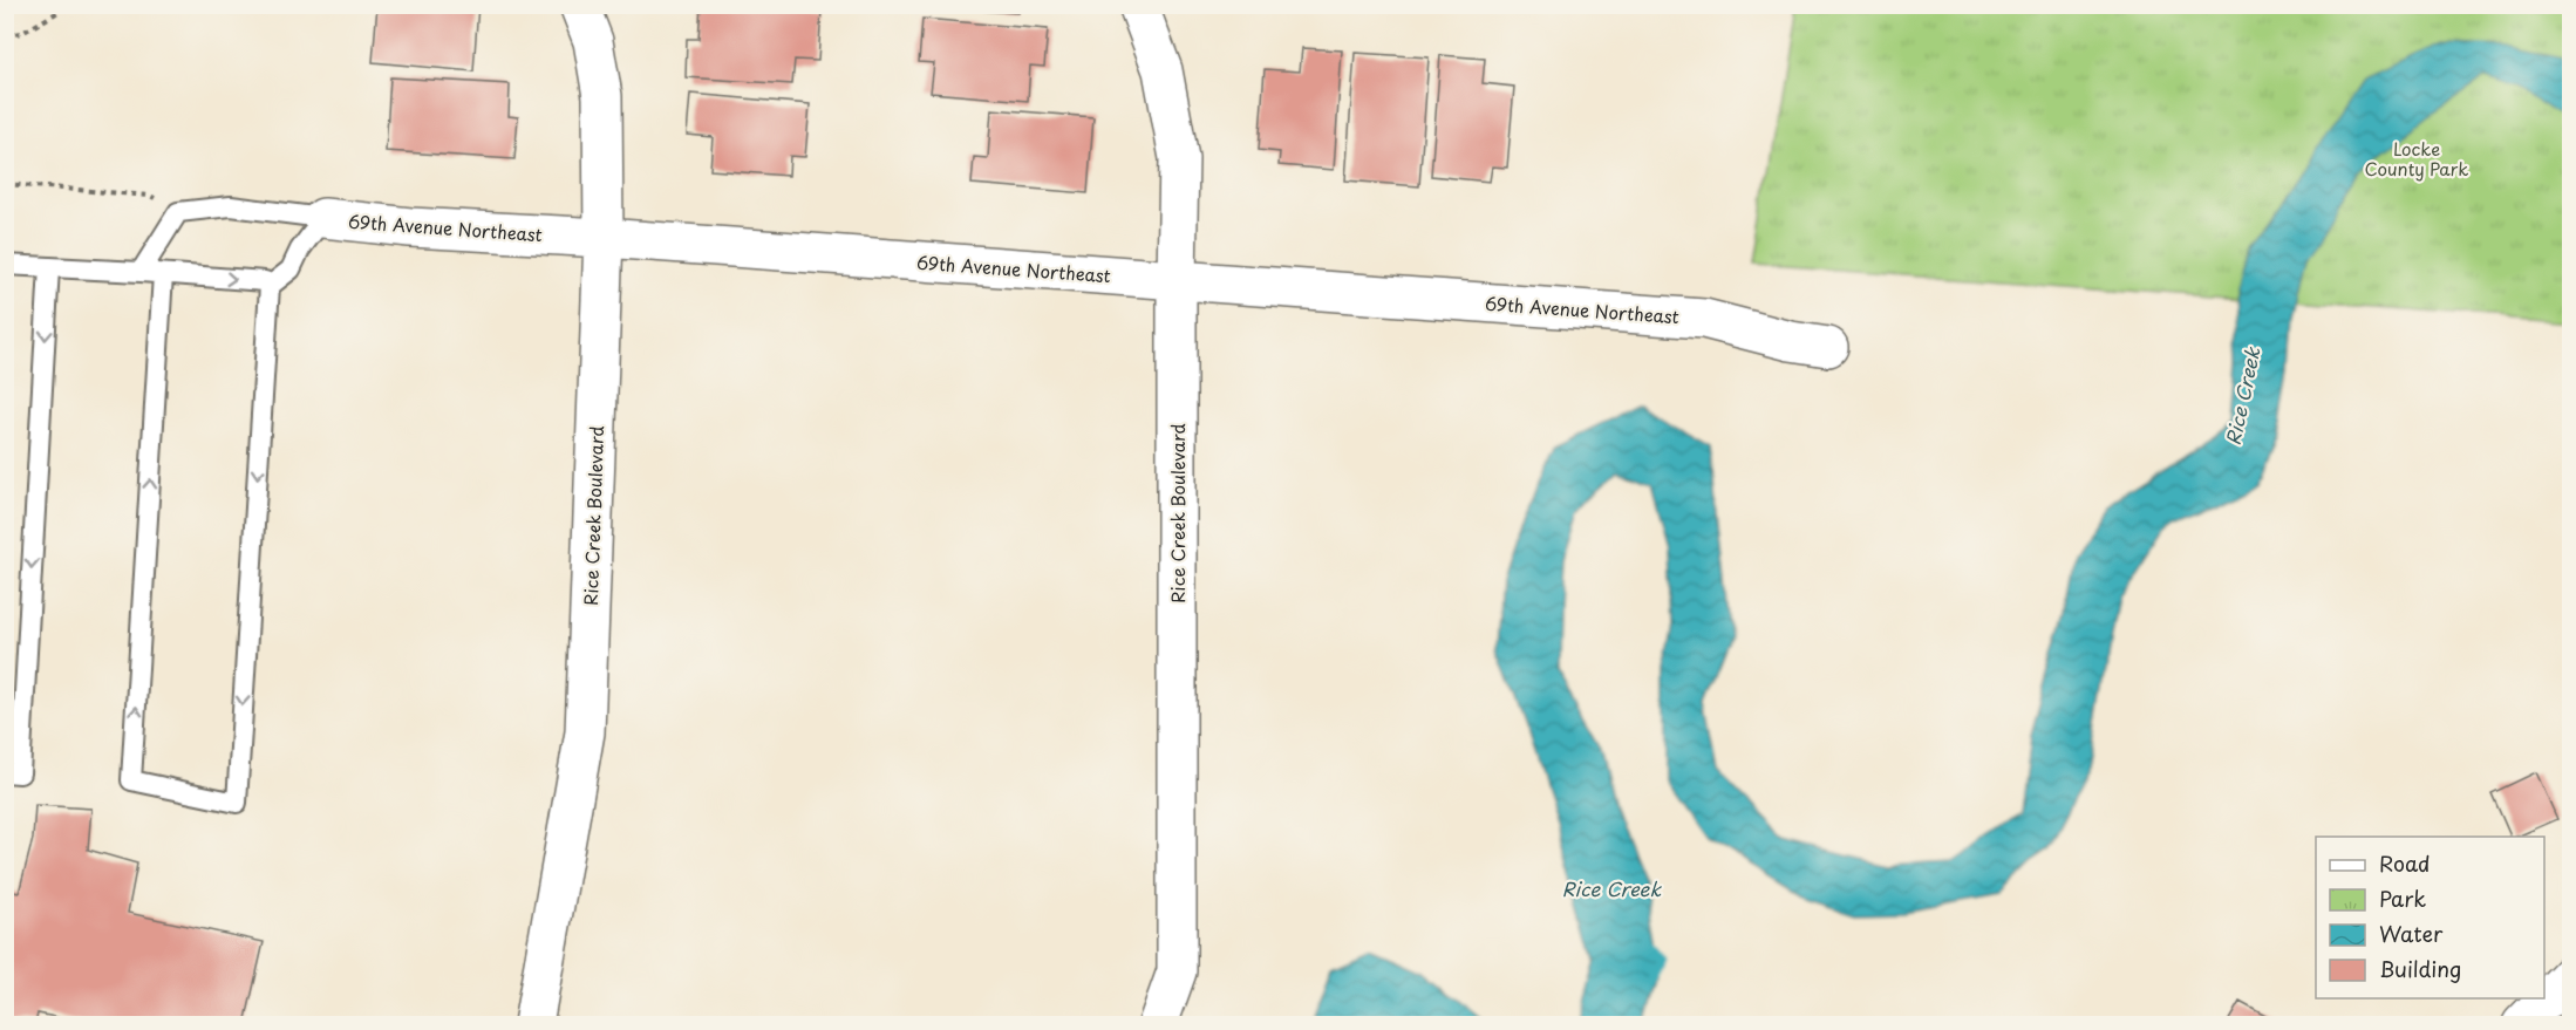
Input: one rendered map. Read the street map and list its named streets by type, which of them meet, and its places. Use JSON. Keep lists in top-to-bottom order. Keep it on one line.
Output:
{"streets":{"street":["69th Avenue Northeast","Rice Creek Boulevard"]},"crossings":[["69th Avenue Northeast","Rice Creek Boulevard"]],"water":["Rice Creek"],"parks":["Locke County Park"],"legend":["Road","Park","Water","Building"]}
